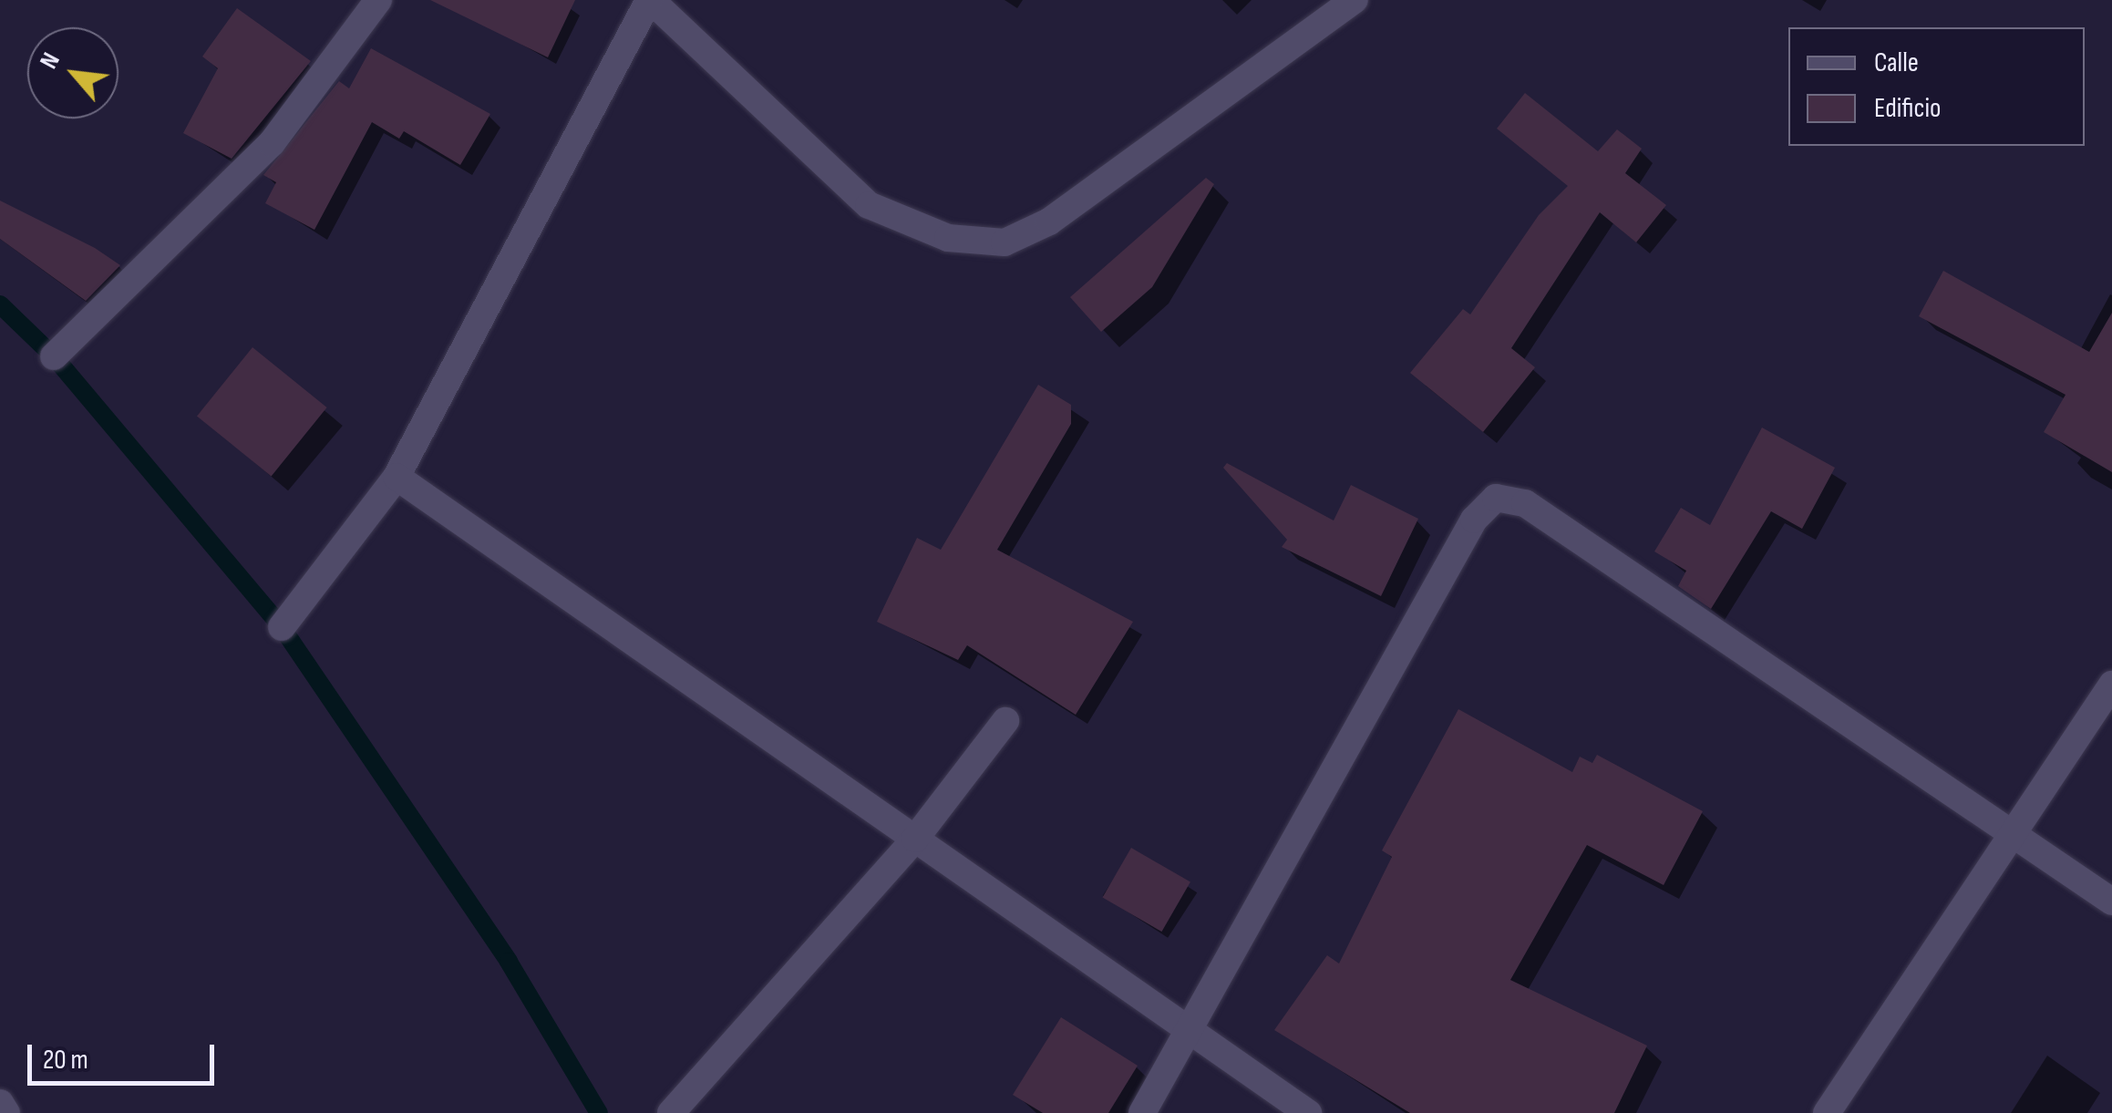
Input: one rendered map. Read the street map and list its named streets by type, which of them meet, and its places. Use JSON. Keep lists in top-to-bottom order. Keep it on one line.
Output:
{"legend":["Calle","Edificio"],"scale_bar":"20 m","north":"top left"}
